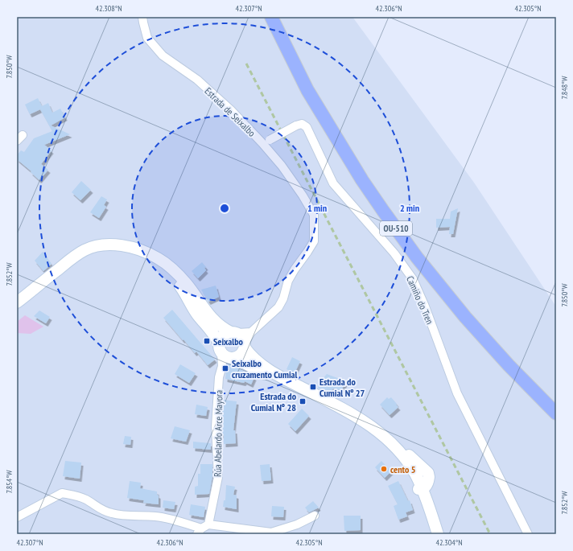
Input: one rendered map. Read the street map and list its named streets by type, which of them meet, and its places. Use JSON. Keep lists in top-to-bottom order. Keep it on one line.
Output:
{"streets":{"main road":["OU-510"],"street":["Estrada de Seixalbo","Camiño do Tren","Rúa Abelardo Arce Mayora"]},"crossings":[["Estrada de Seixalbo","Camiño do Tren"]],"places":{"transit":["Seixalbo","Seixalbo cruzamento Cumial","Estrada do Cumial Nº 27","Estrada do Cumial Nº 28"],"other":["cento 5"]},"coordinates":["42.308°N","42.307°N","42.306°N","42.305°N","7.850°W","7.848°W","7.852°W","7.854°W","42.304°N"],"rings":["1 min","2 min"]}
